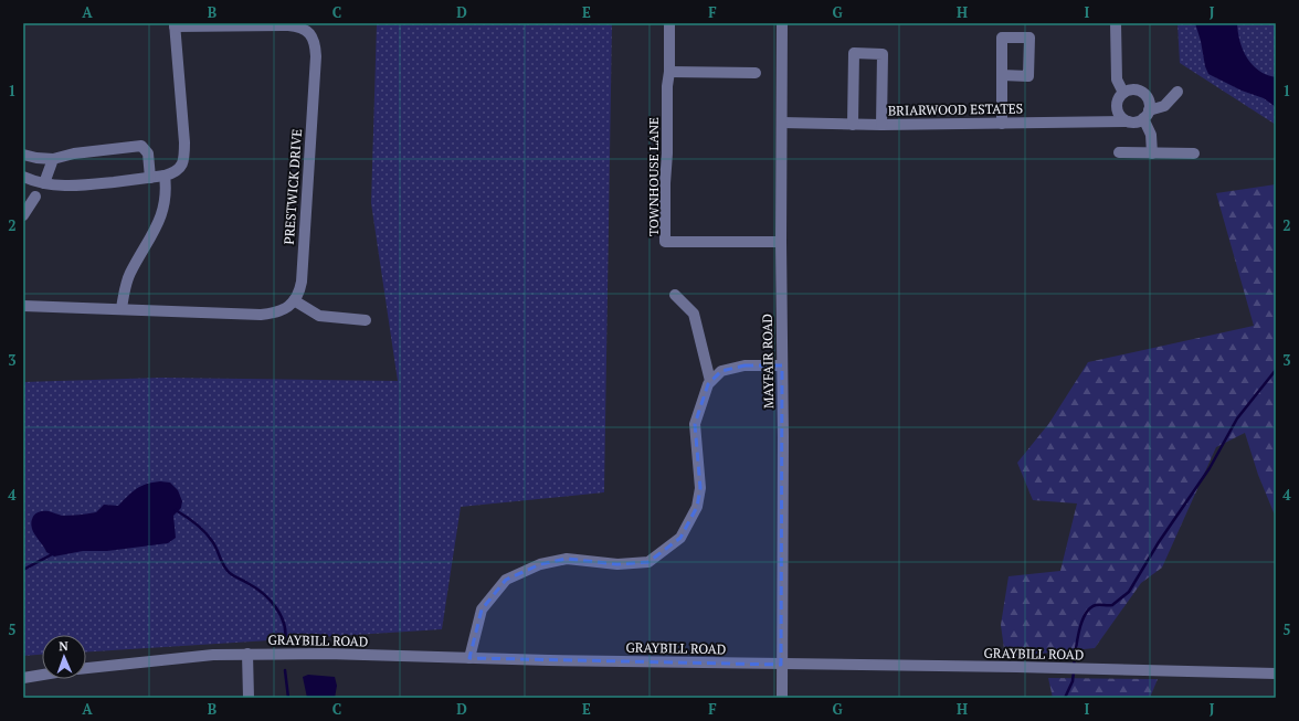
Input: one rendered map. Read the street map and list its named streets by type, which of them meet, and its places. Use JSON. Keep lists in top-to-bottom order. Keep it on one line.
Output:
{"streets":{"street":["BRIARWOOD ESTATES","TOWNHOUSE LANE","PRESTWICK DRIVE","MAYFAIR ROAD","GRAYBILL ROAD"]},"crossings":[["BRIARWOOD ESTATES","MAYFAIR ROAD"],["TOWNHOUSE LANE","MAYFAIR ROAD"],["MAYFAIR ROAD","GRAYBILL ROAD"]],"north":"top","grid":{"columns":["A","B","C","D","E","F","G","H","I","J"],"rows":["1","2","3","4","5"]}}
